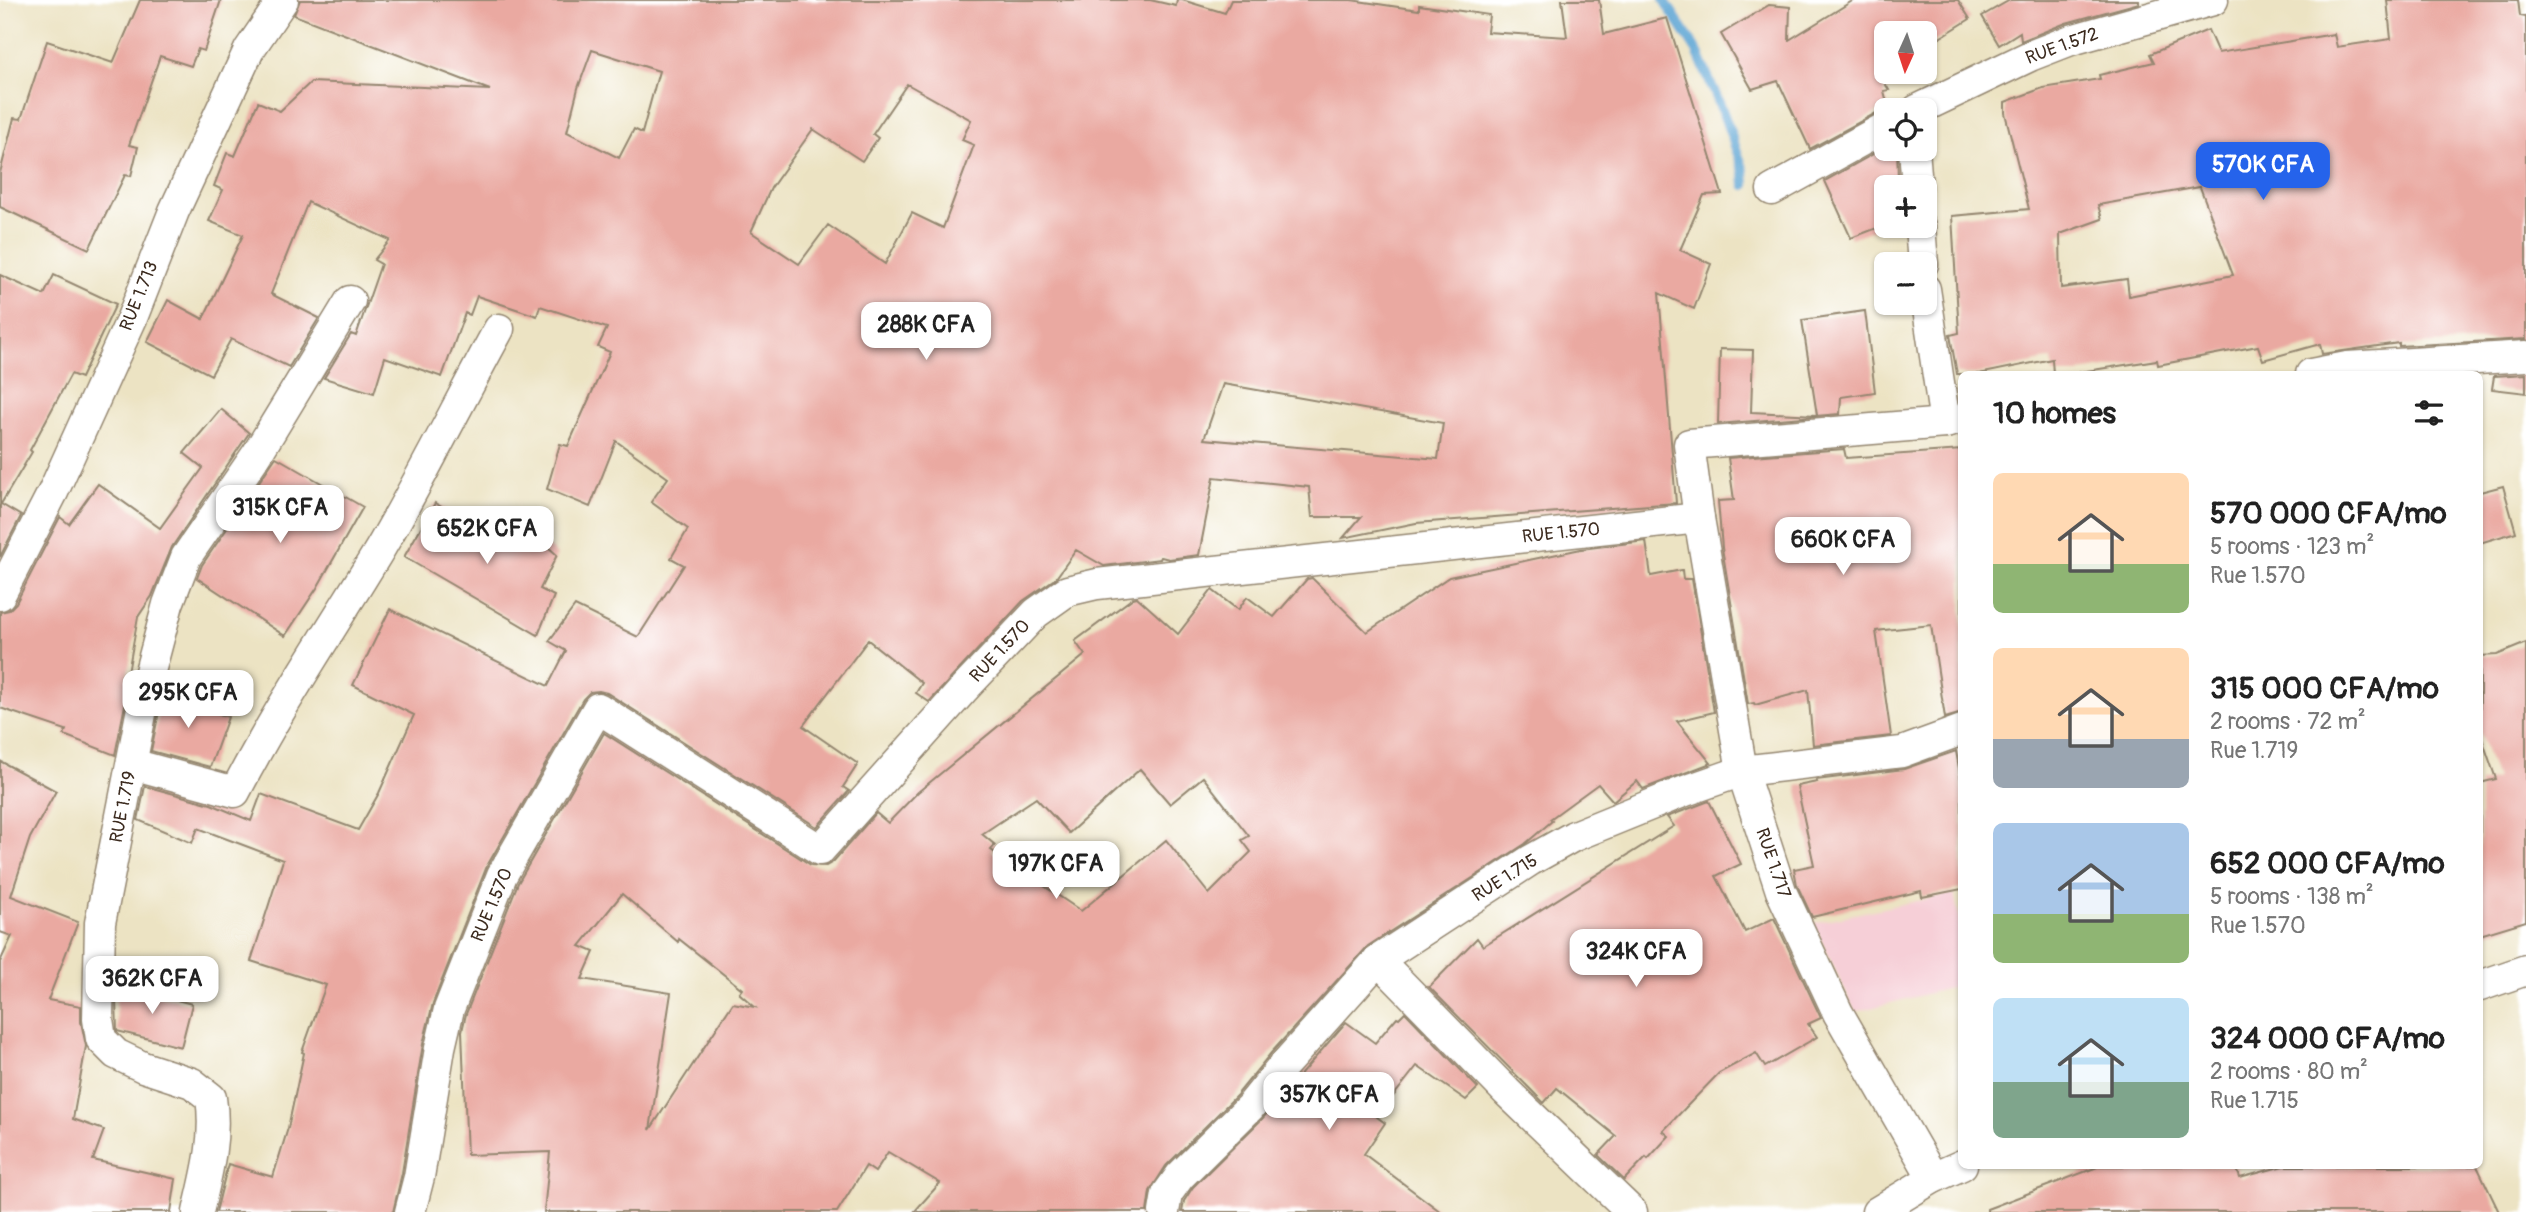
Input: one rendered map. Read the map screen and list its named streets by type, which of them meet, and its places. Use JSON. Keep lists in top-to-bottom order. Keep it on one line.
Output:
{"streets":{"street":["RUE 1.572","RUE 1.713","RUE 1.570","RUE 1.719","RUE 1.717","RUE 1.715"]},"crossings":[["RUE 1.570","RUE 1.717"],["RUE 1.717","RUE 1.715"]],"north":"bottom","page":{"map_buttons":["+","−"],"price":["570K CFA","288K CFA","315K CFA","652K CFA","660K CFA","295K CFA","197K CFA","324K CFA","362K CFA","357K CFA"],"heading":"10 homes","list":[{"name":"570 000 CFA/mo","note":"5 rooms · 123 m² · Rue 1.570"},{"name":"315 000 CFA/mo","note":"2 rooms · 72 m² · Rue 1.719"},{"name":"652 000 CFA/mo","note":"5 rooms · 138 m² · Rue 1.570"},{"name":"324 000 CFA/mo","note":"2 rooms · 80 m² · Rue 1.715"}]}}
